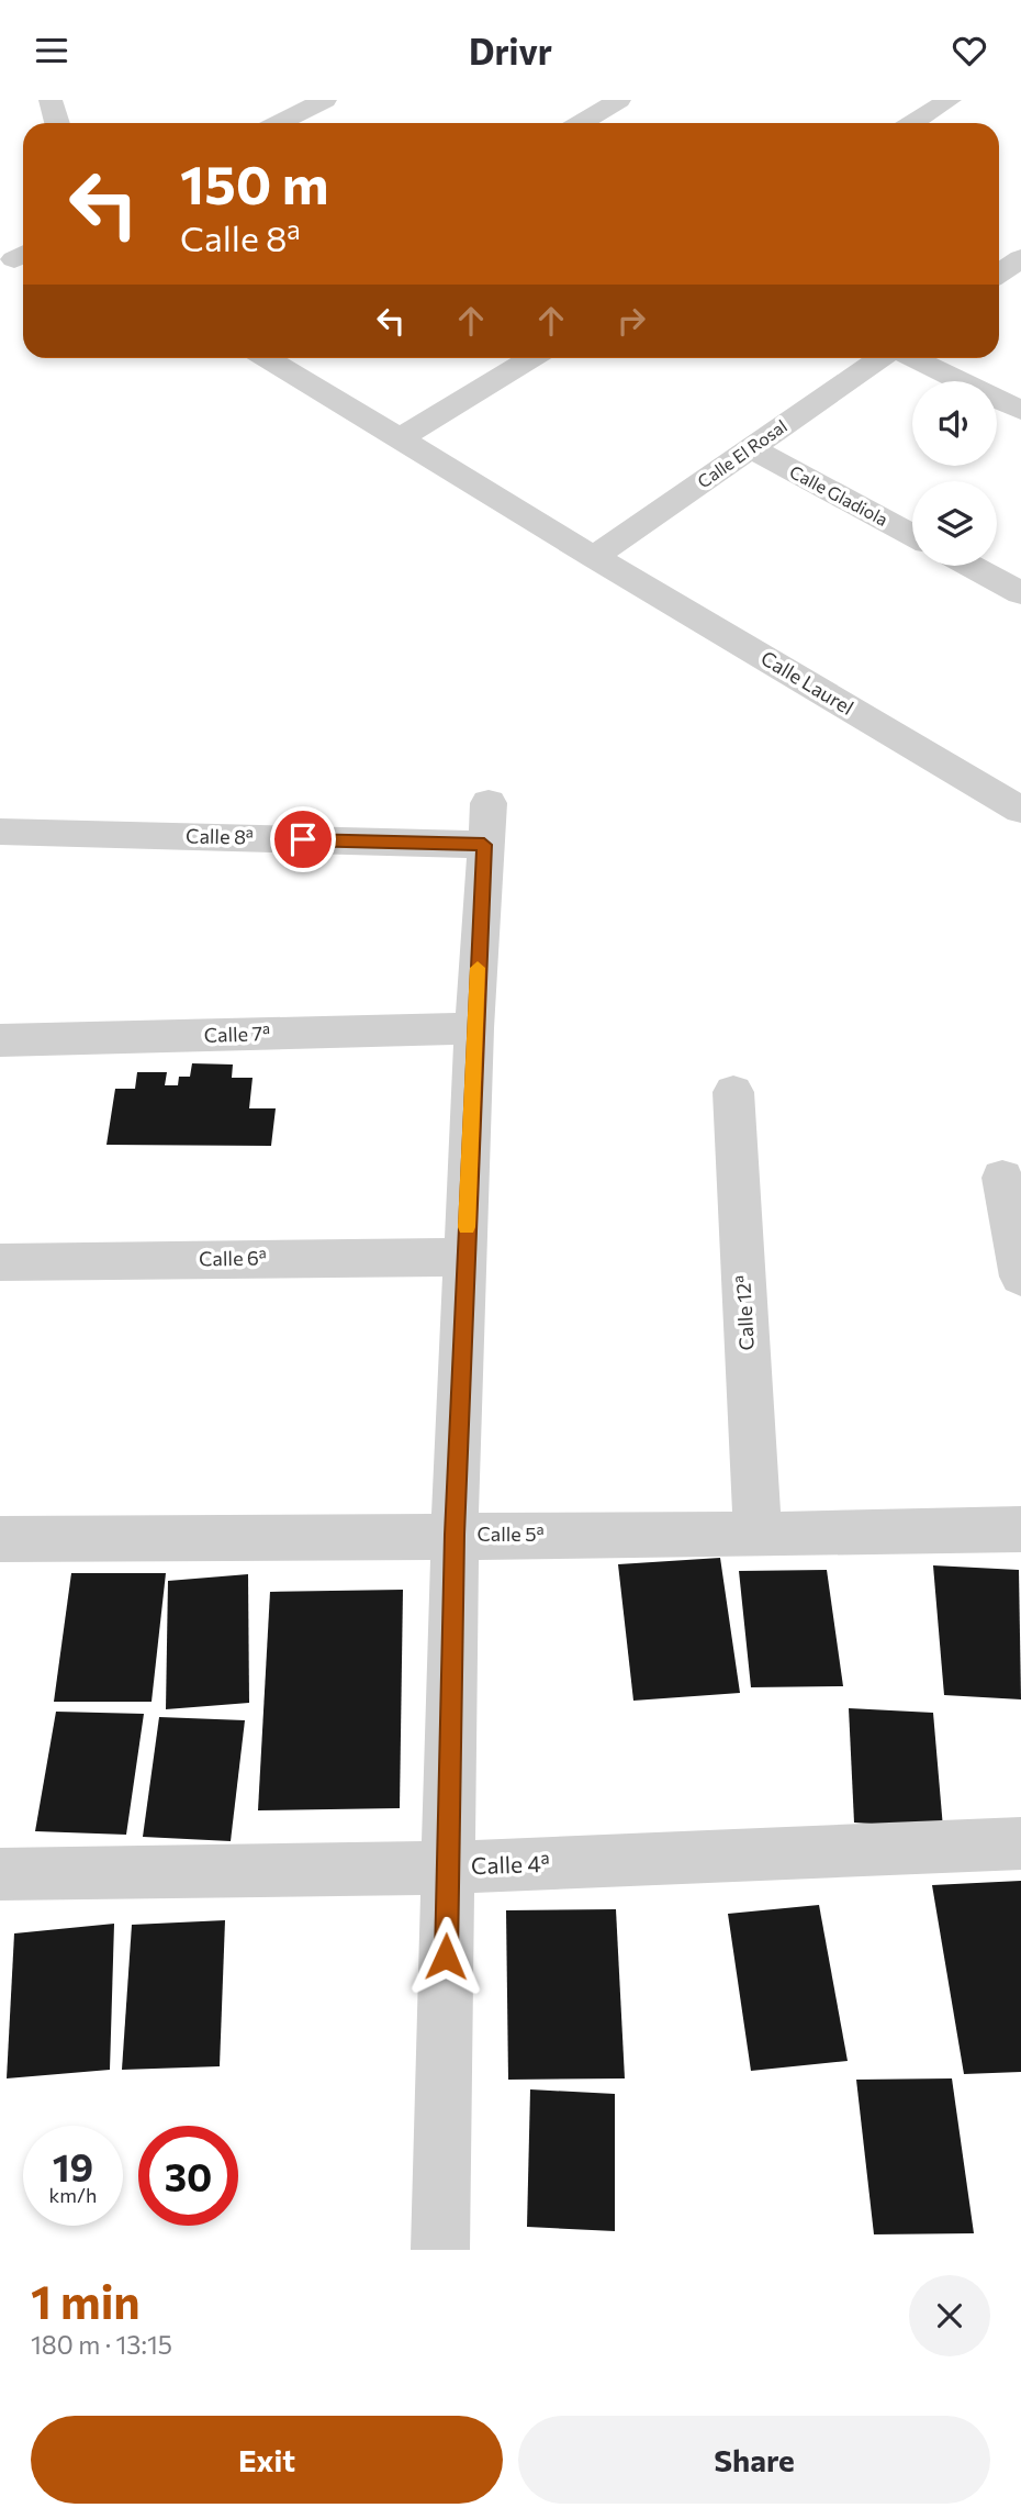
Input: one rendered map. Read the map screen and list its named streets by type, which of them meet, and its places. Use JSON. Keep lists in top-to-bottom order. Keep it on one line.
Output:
{"streets":{"street":["Calle El Rosal","Calle Gladiola","Calle Laurel","Calle 8ª","Calle 7ª","Calle 6ª","Calle 12ª","Calle 5ª","Calle 4ª"]},"crossings":[["Calle El Rosal","Calle Gladiola"],["Calle El Rosal","Calle Laurel"],["Calle 8ª","Calle 7ª"],["Calle 12ª","Calle 5ª"]],"page":{"header":"Drivr","turn":["150 m","Calle 8ª"],"speed":"19 km/h","limit":"30","heading":["1 min","180 m · 13:15"],"buttons":["Exit","Share"]}}
